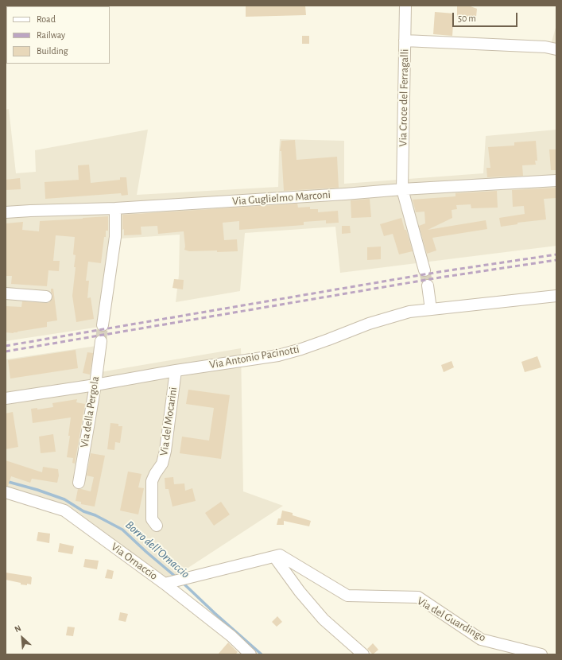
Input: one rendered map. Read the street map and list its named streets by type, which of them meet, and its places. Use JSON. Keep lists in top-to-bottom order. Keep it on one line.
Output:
{"streets":{"street":["Via Croce del Ferragalli","Via Guglielmo Marconi","Via Antonio Pacinotti","Via della Pergola","Via del Mocarini","Via Ornaccio","Via del Guardingo"]},"crossings":[["Via Croce del Ferragalli","Via Guglielmo Marconi"],["Via Antonio Pacinotti","Via della Pergola"],["Via Antonio Pacinotti","Via del Mocarini"],["Via Ornaccio","Via del Guardingo"]],"water":["Borro dell'Ornaccio"],"legend":["Road","Railway","Building"],"scale_bar":"50 m","north":"top left"}
